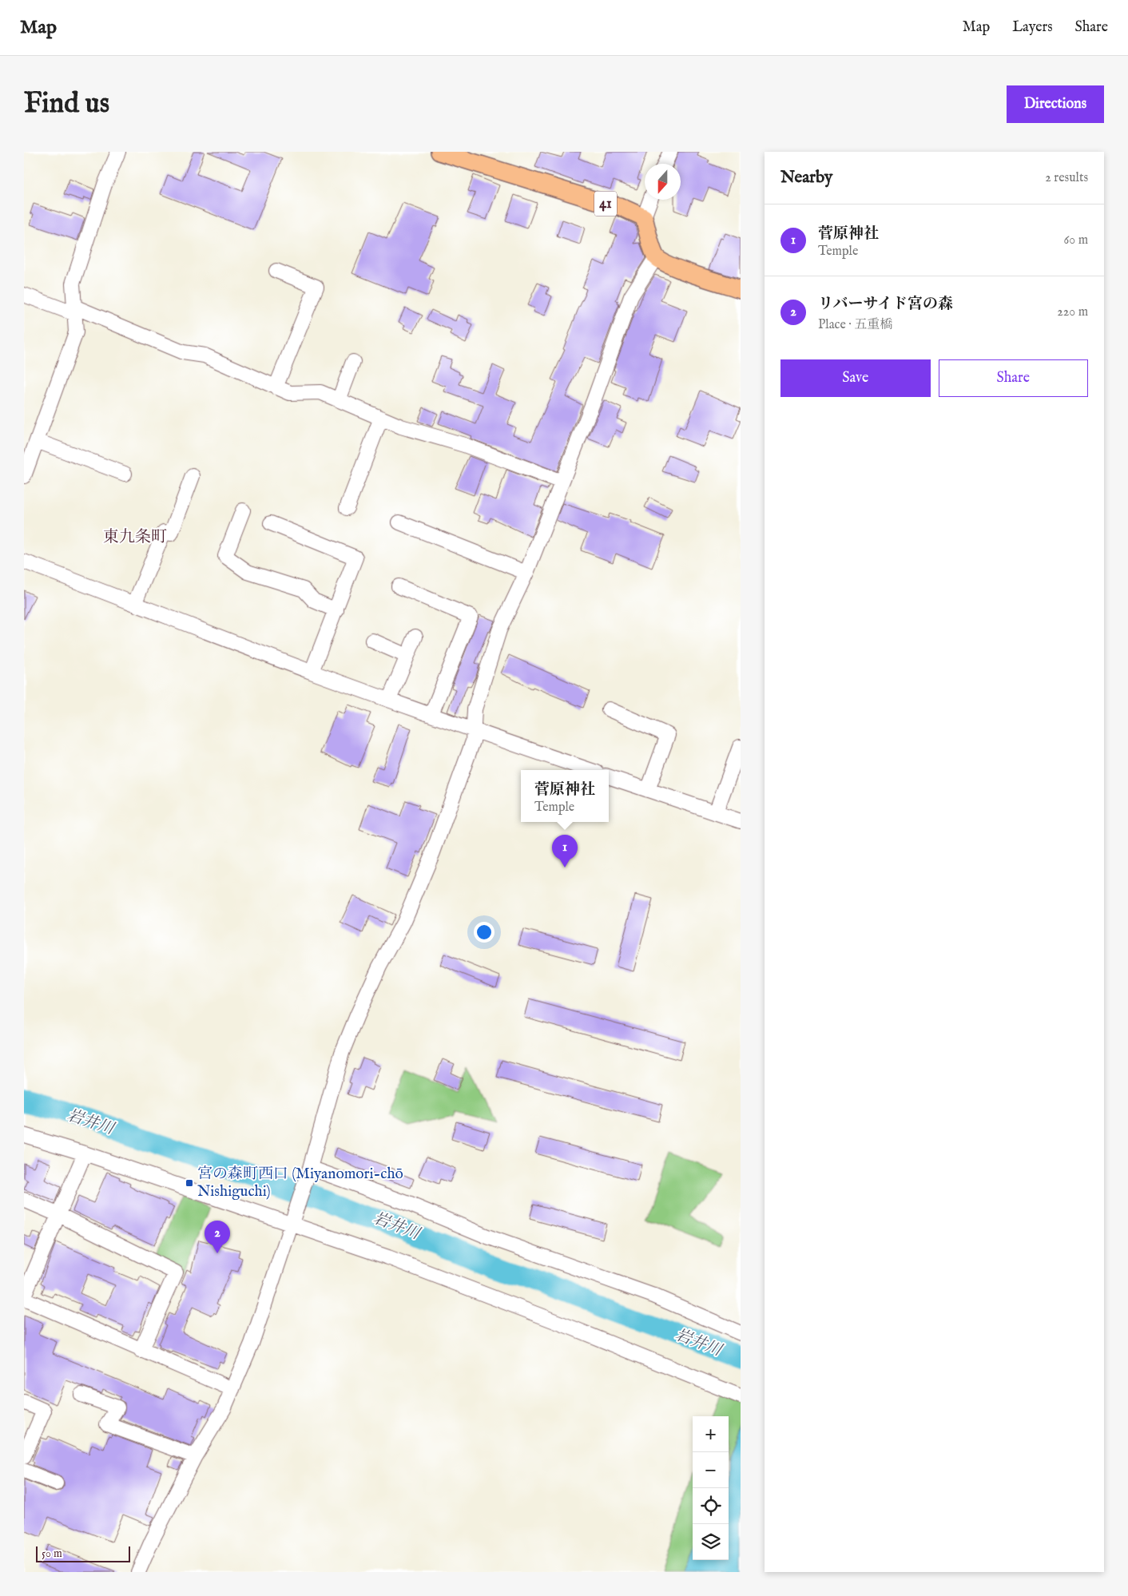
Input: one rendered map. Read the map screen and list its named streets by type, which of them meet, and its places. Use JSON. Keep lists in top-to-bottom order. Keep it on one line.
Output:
{"streets":{"main road":["41"]},"districts":["東九条町"],"water":["岩井川"],"places":{"transit":["宮の森町西口 (Miyanomori-chō Nishiguchi)"]},"scale_bar":"50 m","north":"bottom","page":{"header":"Map","nav":["Map","Layers","Share"],"buttons":["Directions",["Save","Share"]],"title":"Find us","heading":["Nearby","2 results"],"list":[{"mark":"1","name":"菅原神社","note":"Temple","value":"60 m"},{"mark":"2","name":"リバーサイド宮の森","note":"Place · 五重橋","value":"220 m"}],"popup":["菅原神社","Temple"],"pins":["1","2"],"map_buttons":["+","−"],"scale":"50 m"}}
